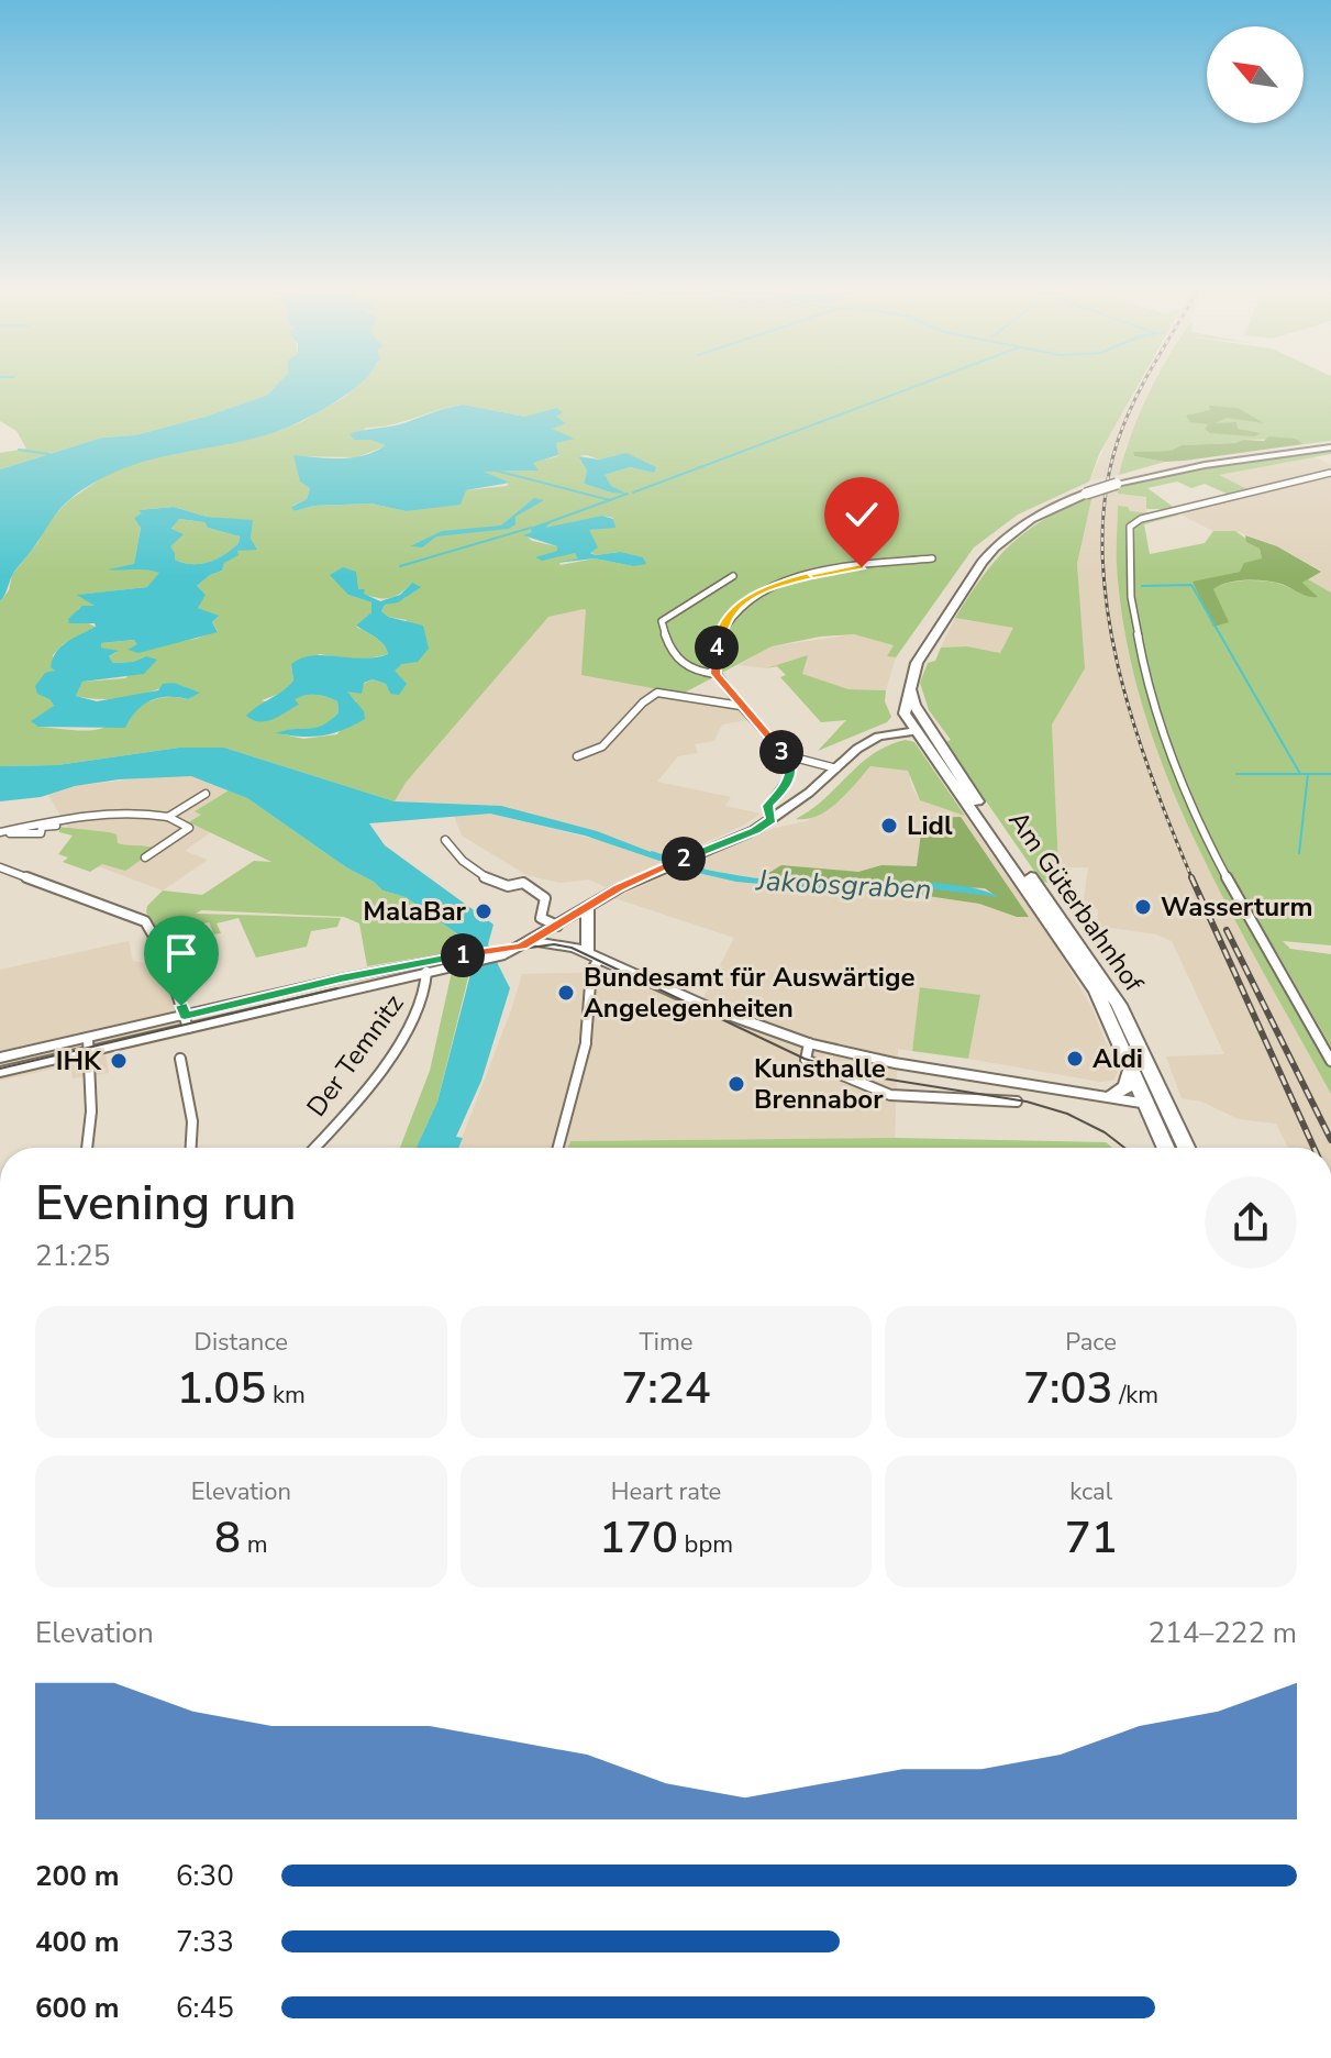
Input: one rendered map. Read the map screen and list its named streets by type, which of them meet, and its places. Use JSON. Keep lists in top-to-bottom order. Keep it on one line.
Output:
{"streets":{"main road":["Am Güterbahnhof"],"street":["Der Temnitz"]},"water":["Jakobsgraben"],"places":["Lidl","Wasserturm","MalaBar","Bundesamt für Auswärtige Angelegenheiten","Aldi","IHK","Kunsthalle Brennabor"],"north":"top left","page":{"pins":["4","3","2","1"],"heading":["Evening run","21:25"],"stats":[["Distance","1.05 km"],["Time","7:24"],["Pace","7:03 /km"],["Elevation","8 m"],["Heart rate","170 bpm"],["kcal","71"]],"chart":["Elevation","214–222 m"],"list":[{"name":"200 m","note":"6:30"},{"name":"400 m","note":"7:33"},{"name":"600 m","note":"6:45"}]}}
